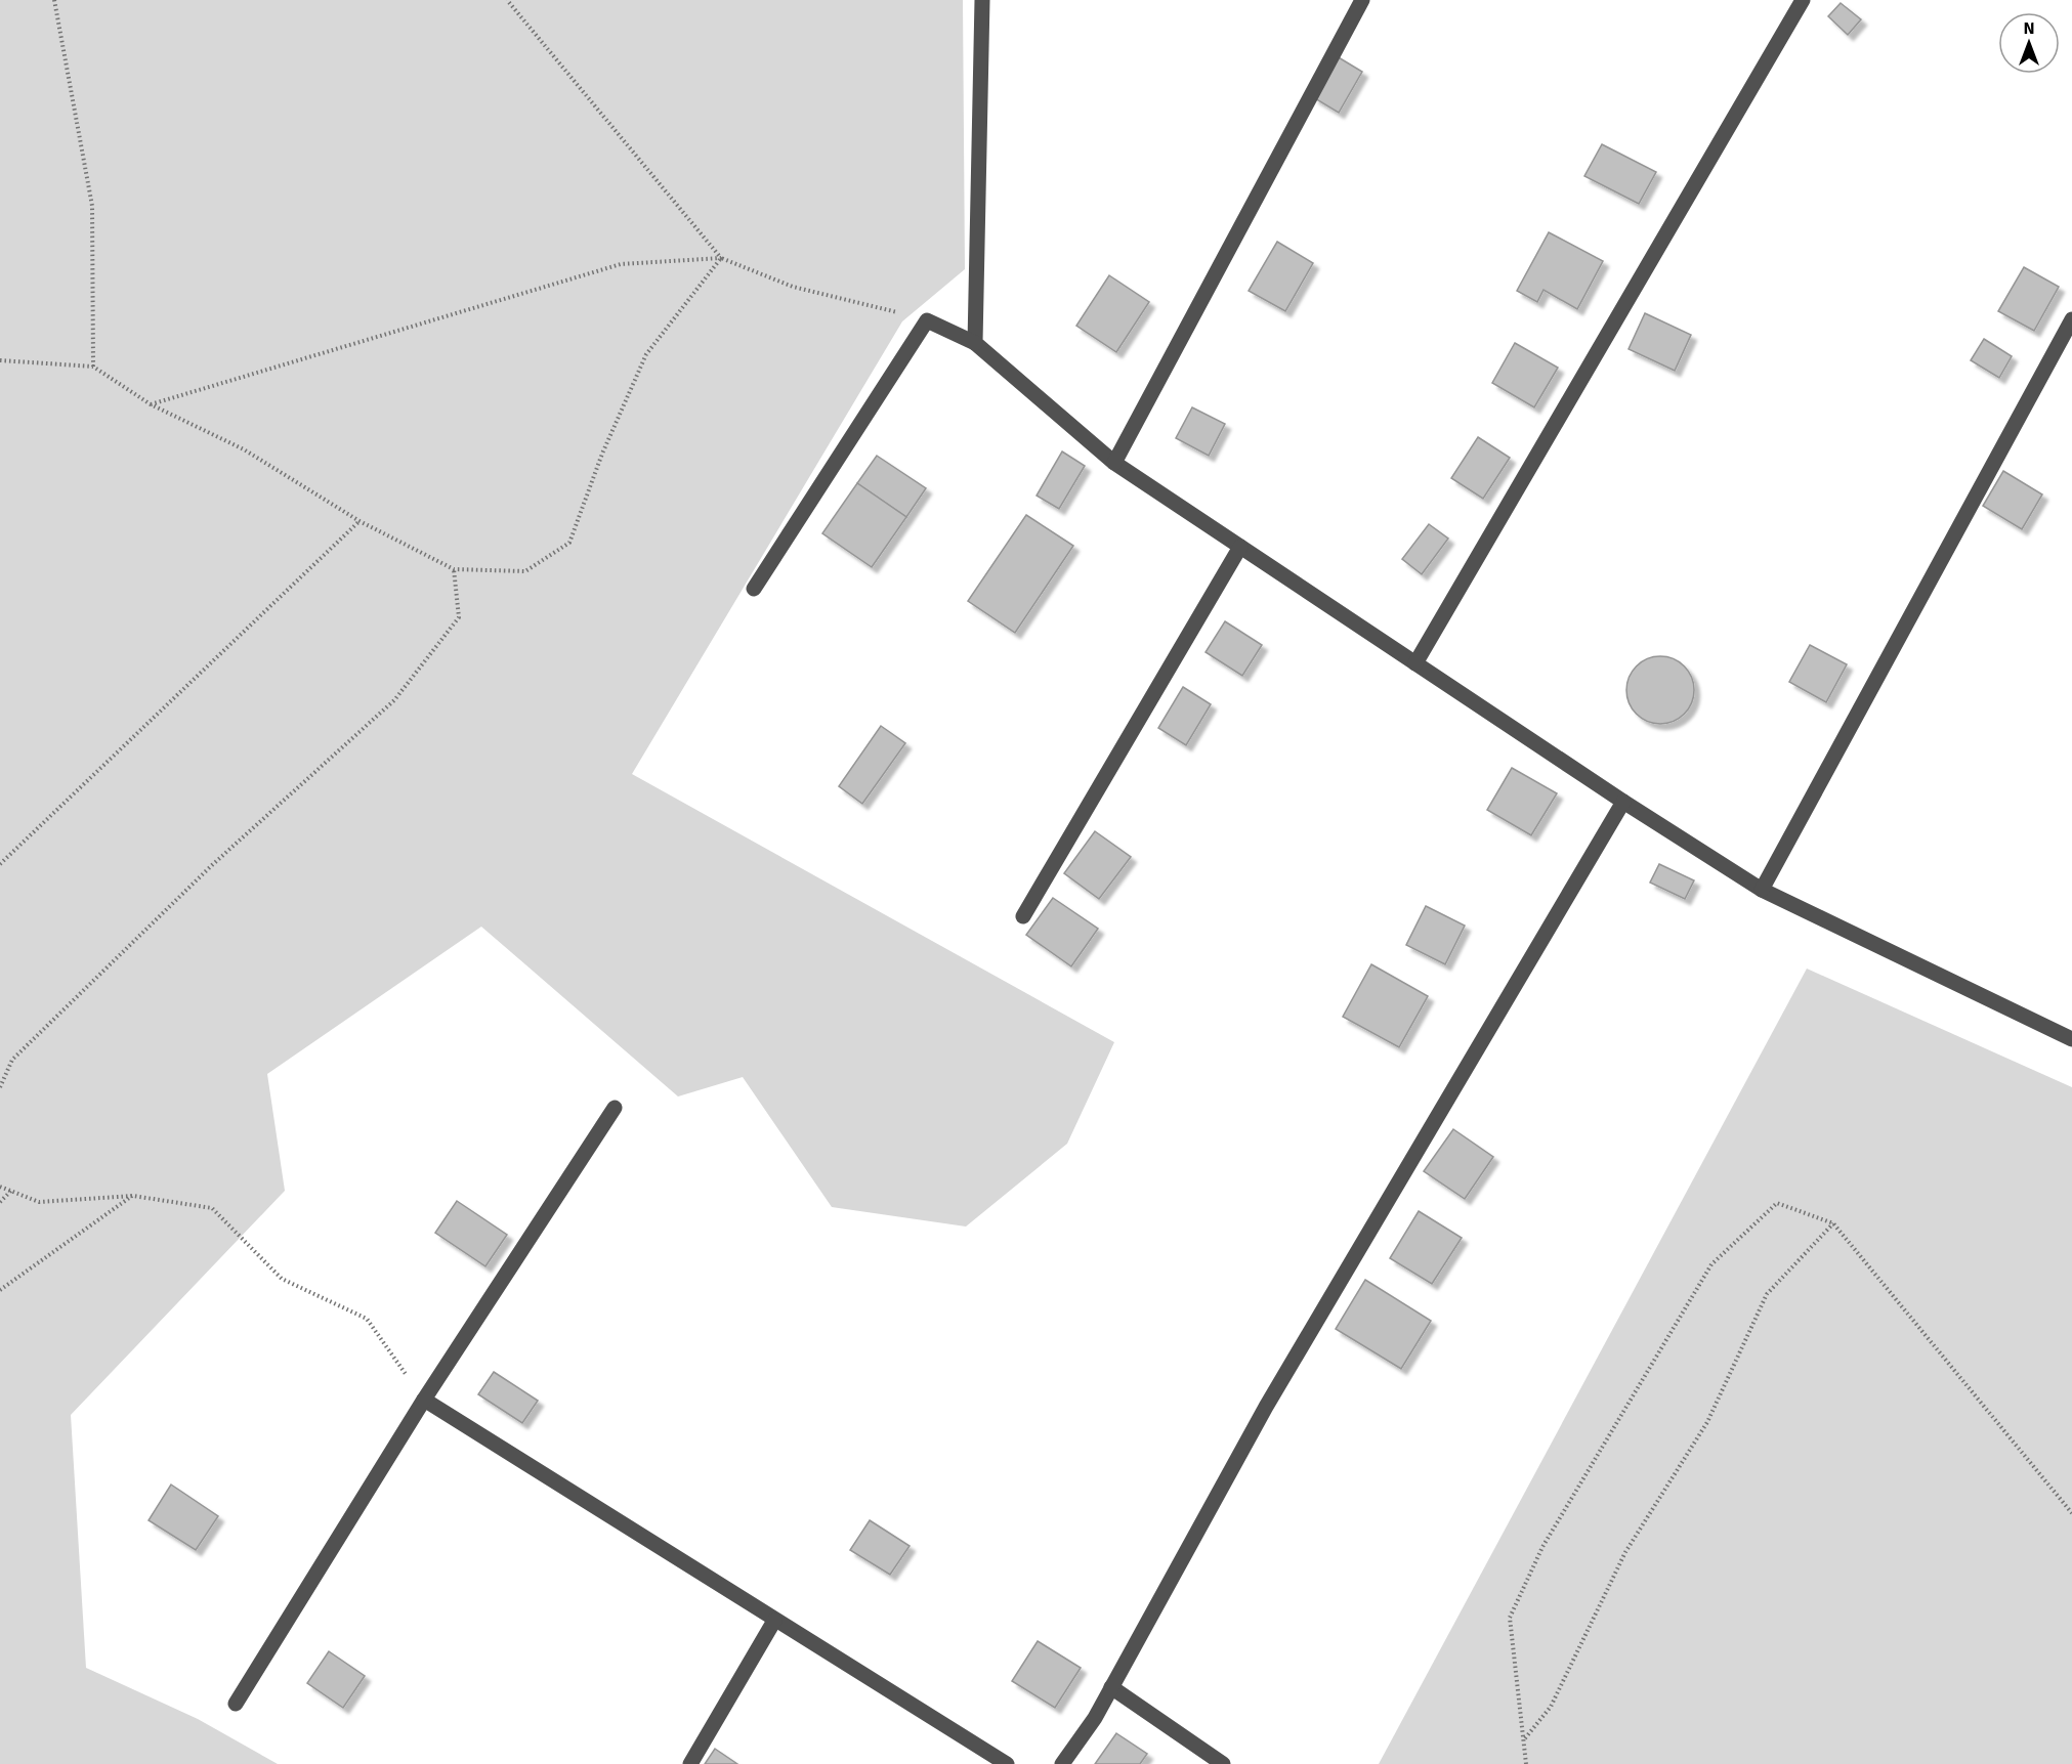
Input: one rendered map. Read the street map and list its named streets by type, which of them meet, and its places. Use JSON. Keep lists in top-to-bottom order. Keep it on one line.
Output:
{"north":"top"}
